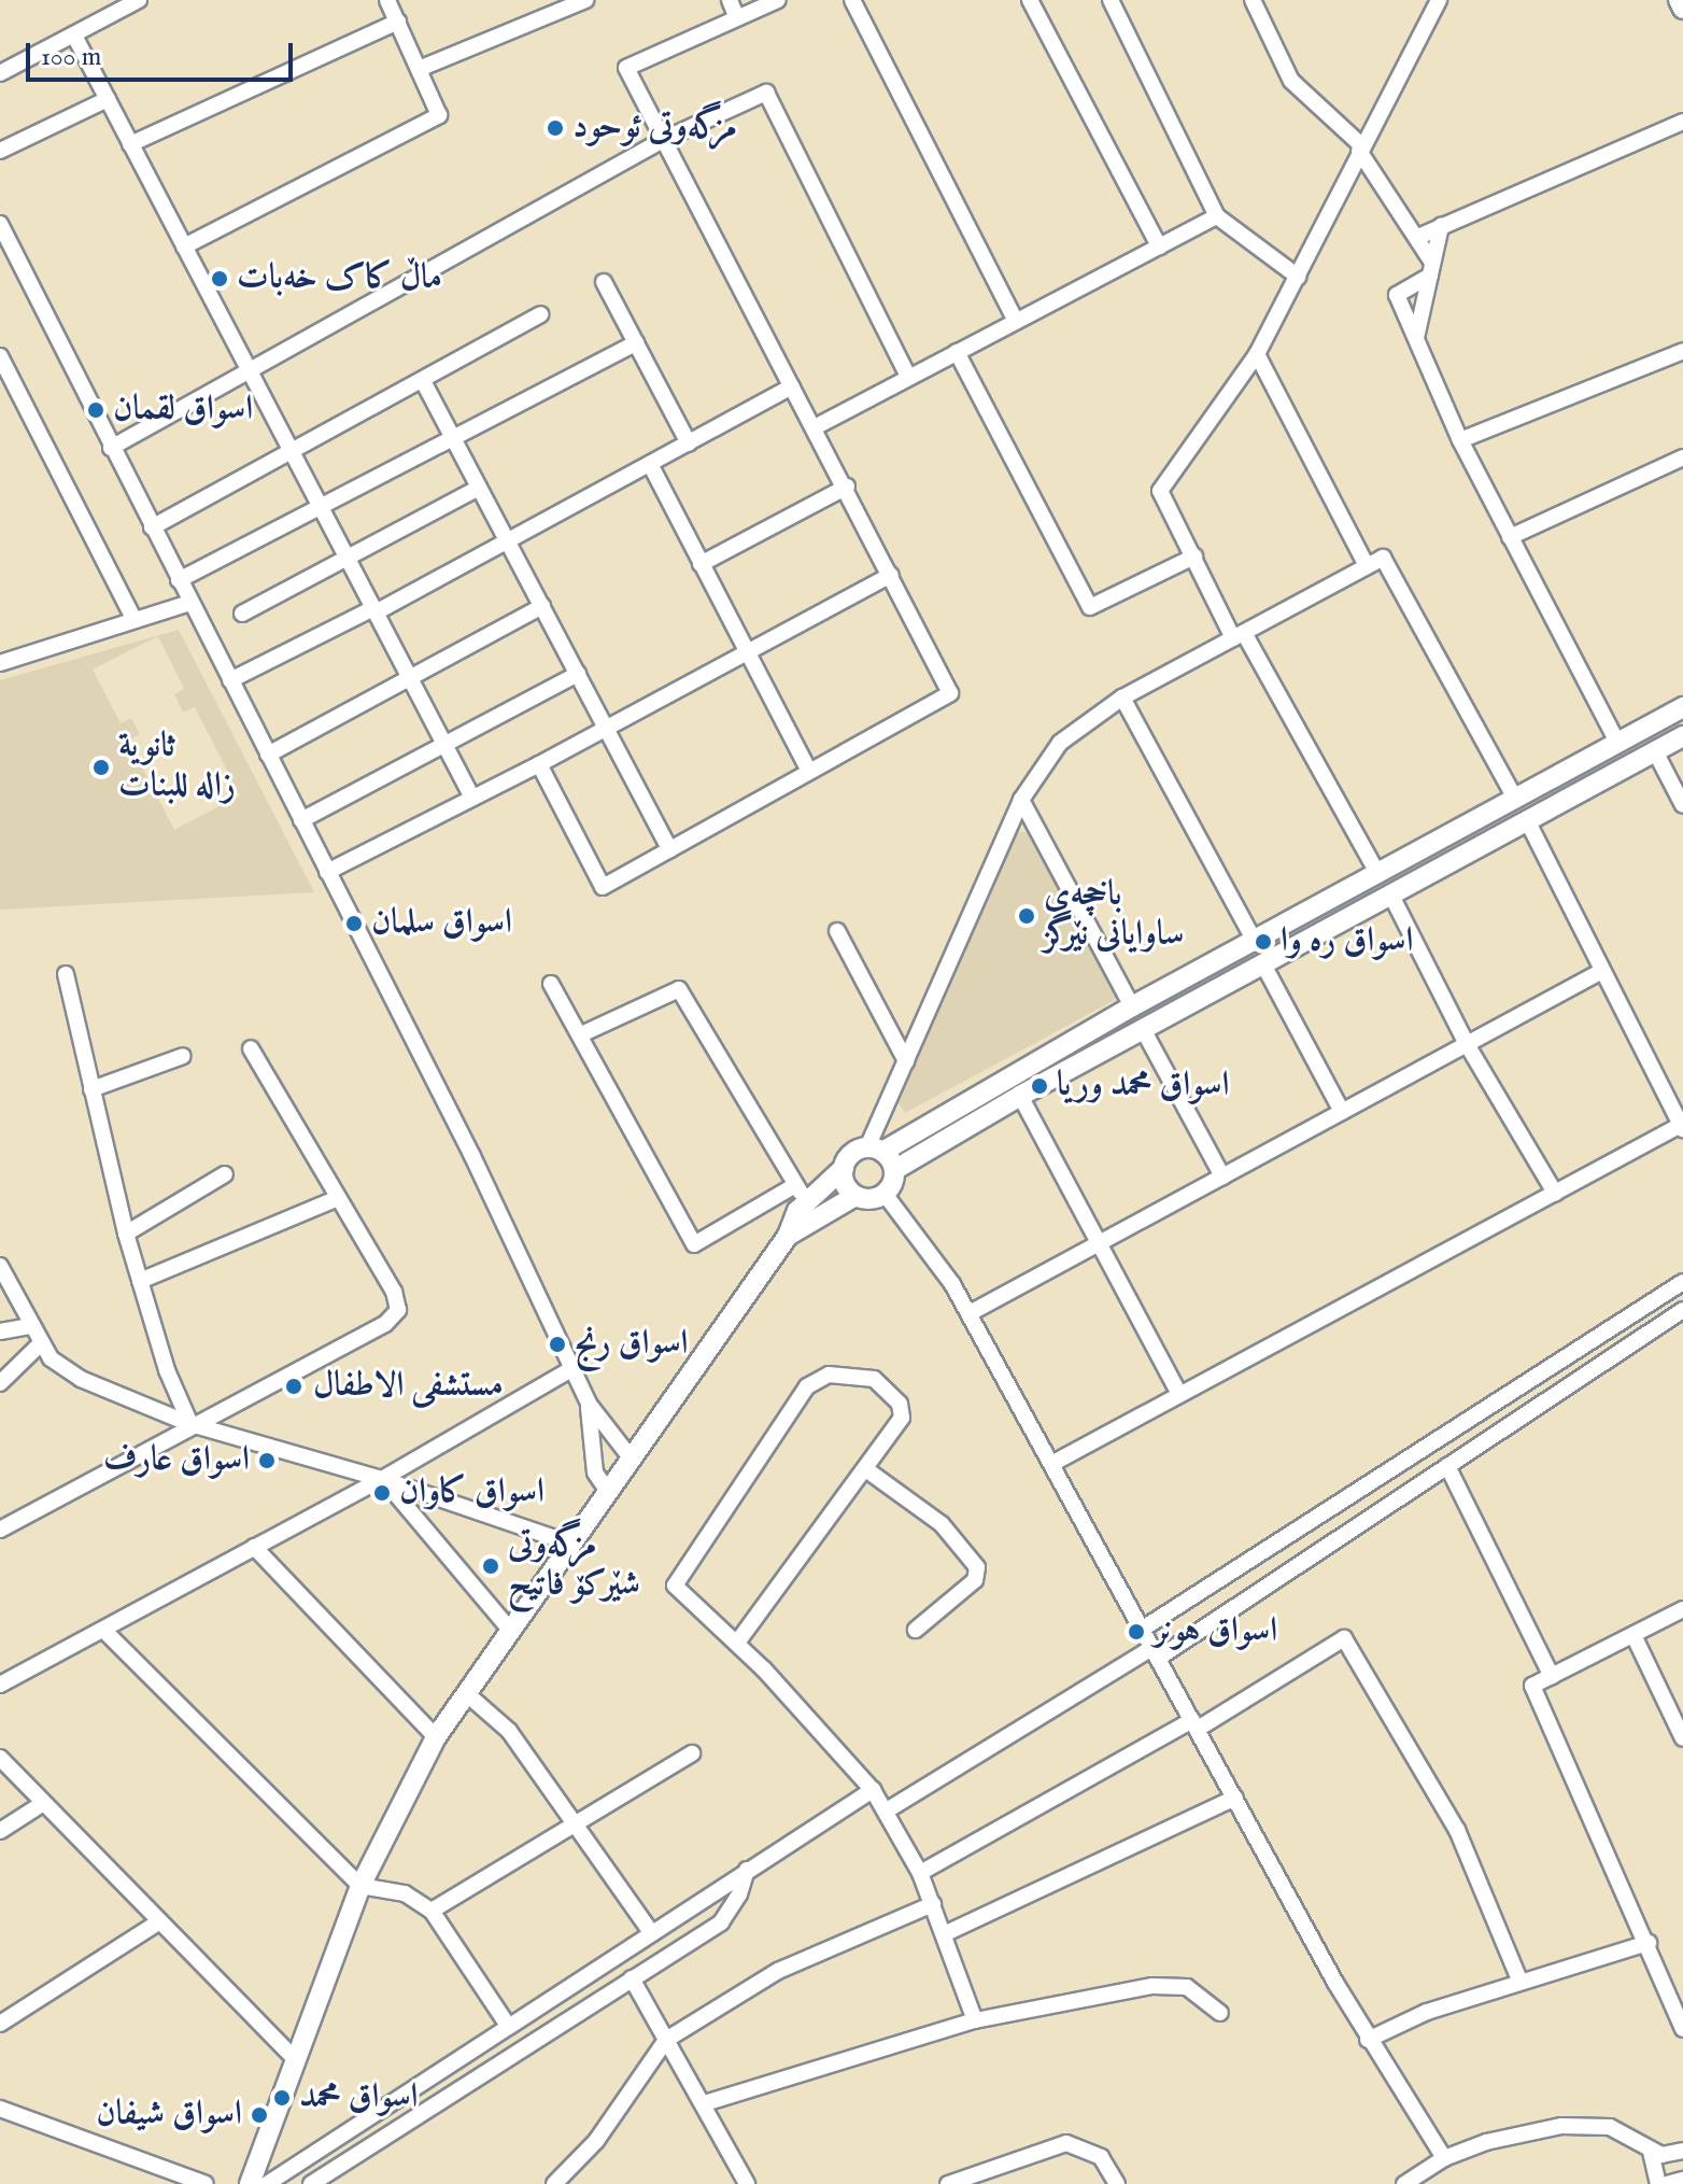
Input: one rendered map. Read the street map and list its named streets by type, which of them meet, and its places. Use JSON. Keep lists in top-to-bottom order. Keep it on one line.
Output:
{"places":["مزگەوتی ئوحود","ماڵ کاک خەبات","اسواق لقمان","ثانوية زاله للبنات","باخچەی ساوایانی نێرگز","اسواق سلمان","اسواق ره وا","اسواق محمد وريا","اسواق رنج","مستشفى الاطفال","اسواق عارف","اسواق كاوان","مزگەوتی شێرکۆ فاتیح","اسواق هونر","اسواق محمد","اسواق شيفان"],"scale_bar":"100 m"}
